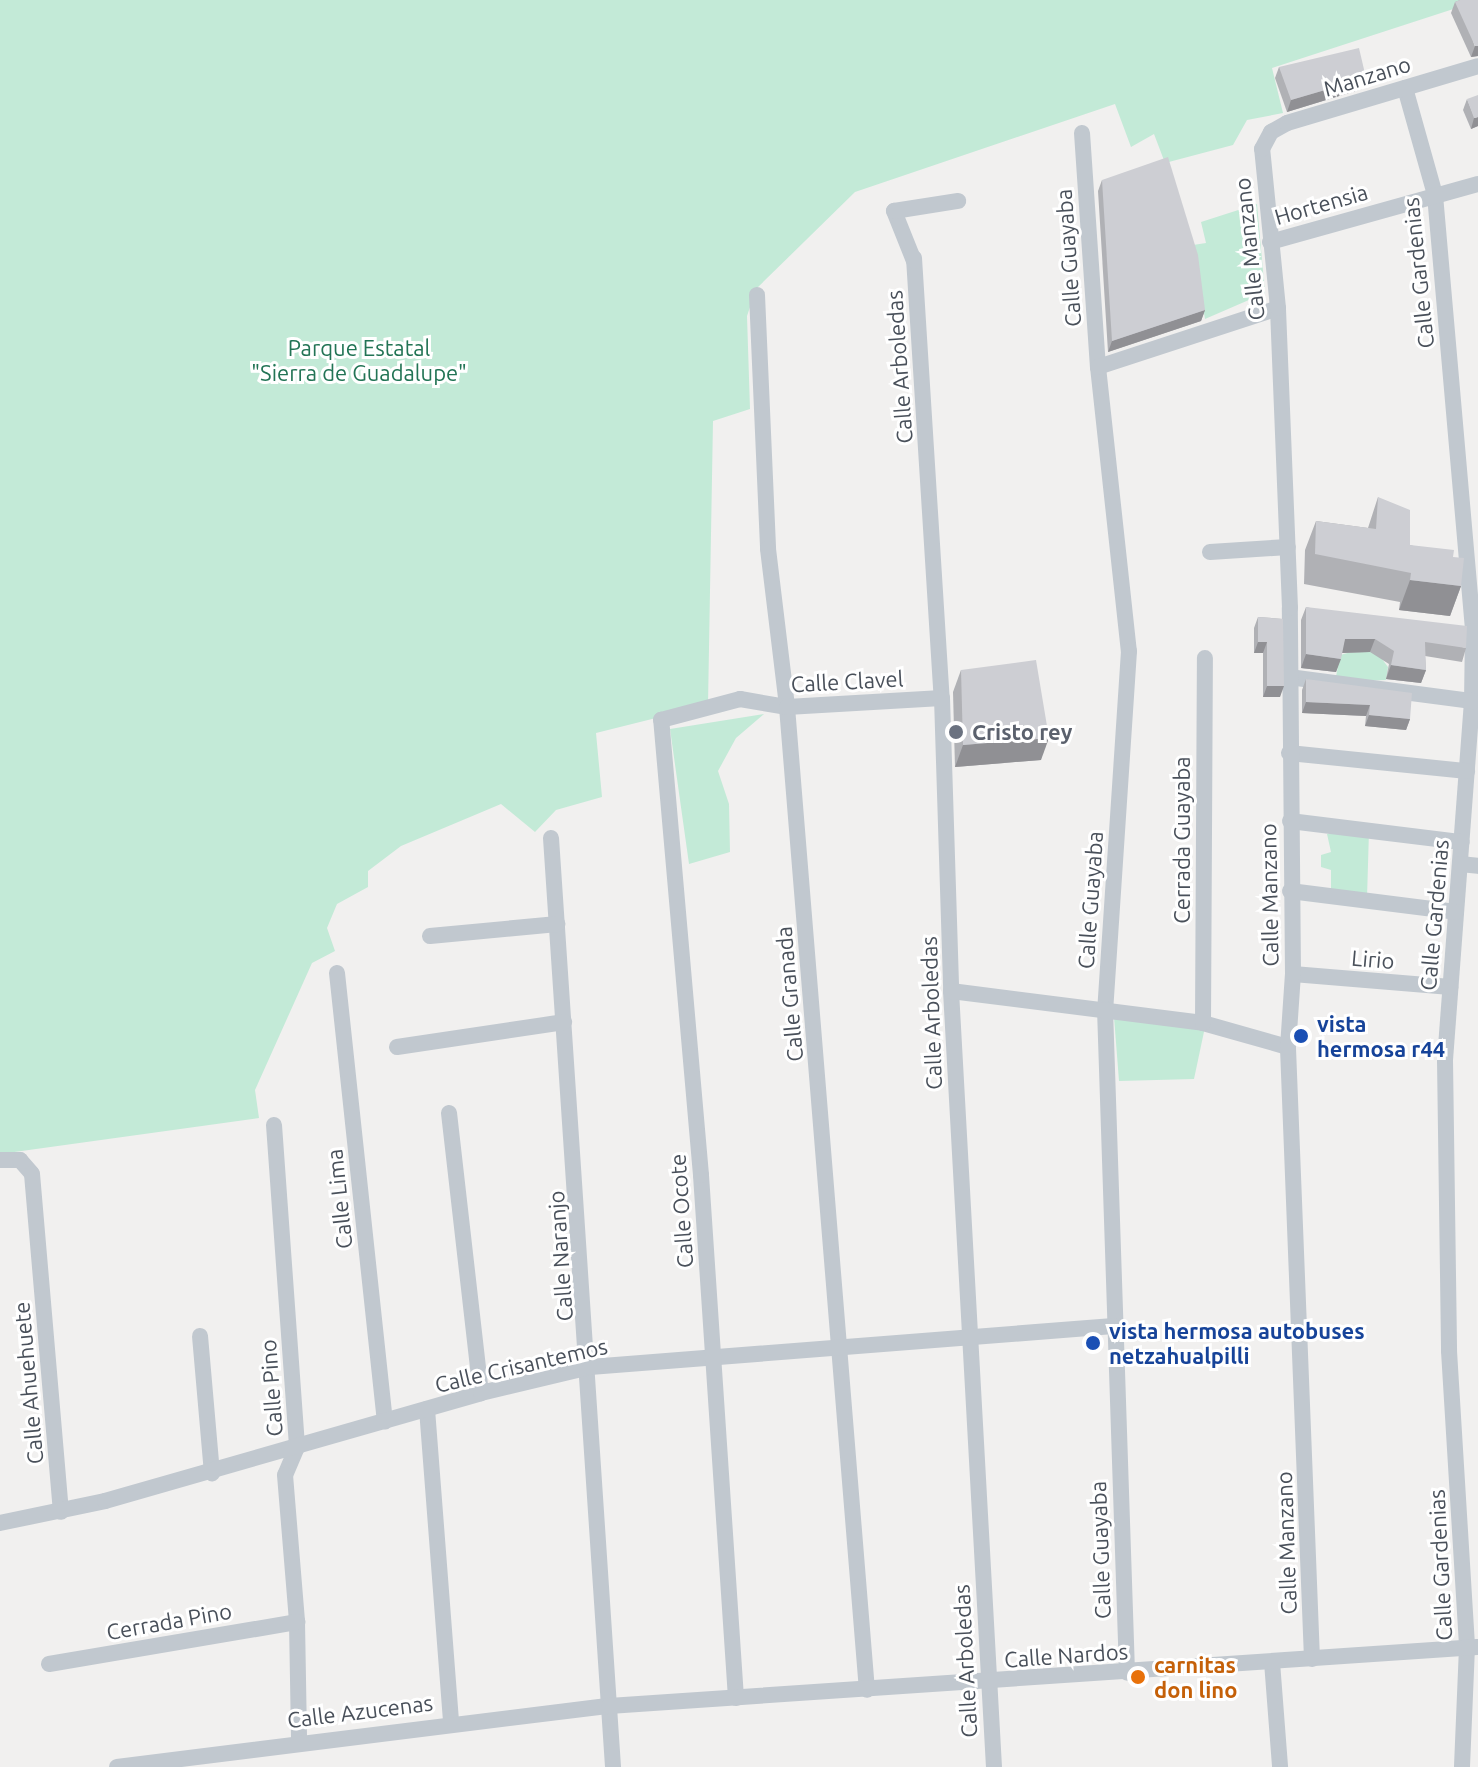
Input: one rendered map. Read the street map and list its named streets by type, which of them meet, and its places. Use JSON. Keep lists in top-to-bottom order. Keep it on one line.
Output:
{"streets":{"street":["Manzano","Hortensia","Calle Manzano","Calle Guayaba","Calle Gardenias","Calle Arboledas","Calle Clavel","Cerrada Guayaba","Lirio","Calle Granada","Calle Lima","Calle Ocote","Calle Naranjo","Calle Crisantemos","Calle Ahuehuete","Calle Pino","Cerrada Pino","Calle Nardos","Calle Azucenas"]},"crossings":[["Manzano","Calle Manzano"],["Manzano","Calle Gardenias"],["Hortensia","Calle Manzano"],["Hortensia","Calle Gardenias"],["Calle Manzano","Lirio"],["Calle Manzano","Calle Nardos"],["Calle Guayaba","Calle Crisantemos"],["Calle Guayaba","Calle Nardos"],["Calle Gardenias","Lirio"],["Calle Gardenias","Calle Nardos"],["Calle Arboledas","Calle Clavel"],["Calle Arboledas","Calle Crisantemos"],["Calle Arboledas","Calle Nardos"],["Calle Clavel","Calle Granada"],["Calle Clavel","Calle Ocote"],["Calle Granada","Calle Crisantemos"],["Calle Granada","Calle Nardos"],["Calle Lima","Calle Crisantemos"],["Calle Ocote","Calle Crisantemos"],["Calle Ocote","Calle Nardos"],["Calle Naranjo","Calle Crisantemos"],["Calle Naranjo","Calle Nardos"],["Calle Naranjo","Calle Azucenas"],["Calle Crisantemos","Calle Ahuehuete"],["Calle Crisantemos","Calle Pino"],["Calle Pino","Cerrada Pino"],["Calle Pino","Calle Azucenas"],["Calle Nardos","Calle Azucenas"]],"parks":["Parque Estatal \"Sierra de Guadalupe\""],"places":["Cristo rey","vista hermosa r44","vista hermosa autobuses netzahualpilli","carnitas don lino"]}
